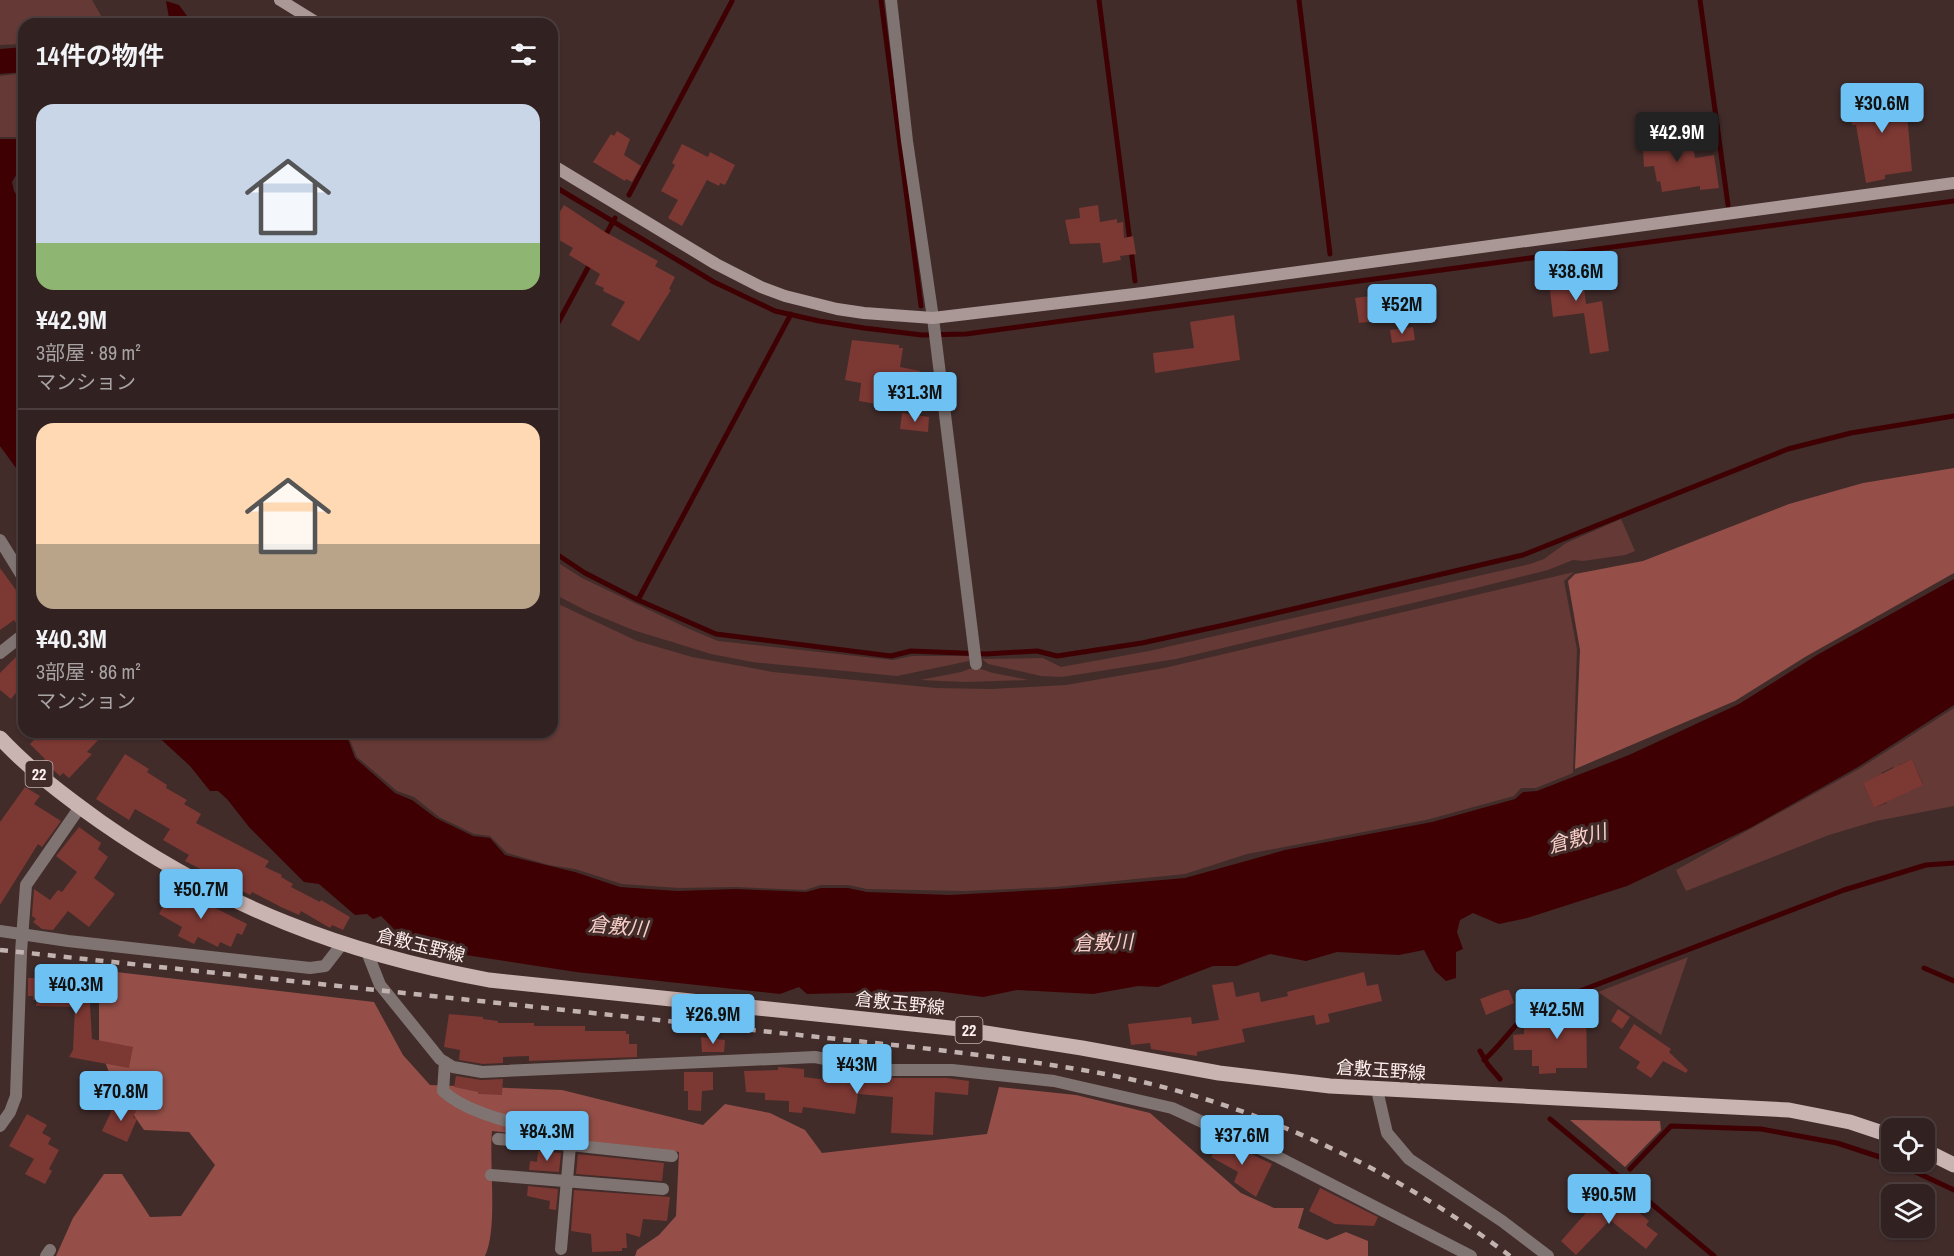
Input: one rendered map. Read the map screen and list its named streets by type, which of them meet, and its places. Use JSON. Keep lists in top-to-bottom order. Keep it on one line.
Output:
{"streets":{"main road":["22","倉敷玉野線"]},"water":["倉敷川"],"page":{"heading":"14件の物件","price":["¥30.6M","¥42.9M","¥38.6M","¥52M","¥31.3M","¥50.7M","¥40.3M","¥42.5M","¥26.9M","¥43M","¥70.8M","¥84.3M","¥37.6M","¥90.5M"],"list":[{"name":"¥42.9M","note":"3部屋 · 89 m² · マンション"},{"name":"¥40.3M","note":"3部屋 · 86 m² · マンション"}]}}
